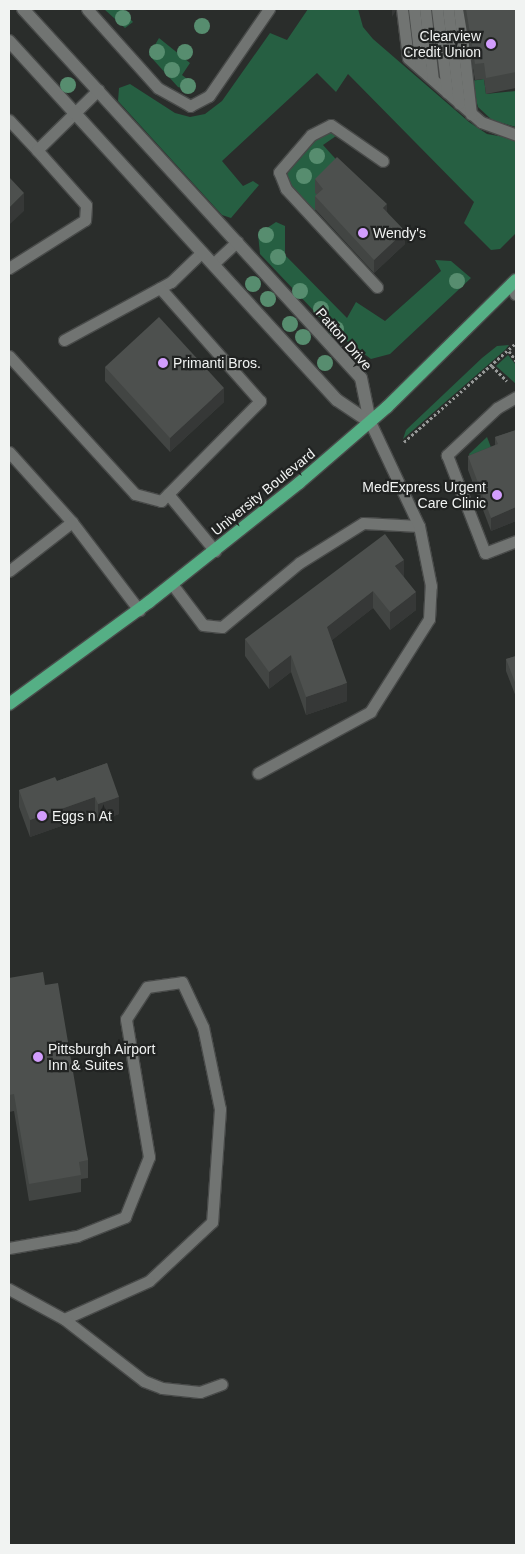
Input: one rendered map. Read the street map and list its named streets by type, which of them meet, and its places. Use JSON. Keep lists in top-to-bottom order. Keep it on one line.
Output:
{"streets":{"main road":["University Boulevard"],"street":["Patton Drive"]},"crossings":[["Patton Drive","University Boulevard"]],"places":["Clearview Credit Union","Wendy's","Primanti Bros.","MedExpress Urgent Care Clinic","Eggs n At","Pittsburgh Airport Inn & Suites"]}
